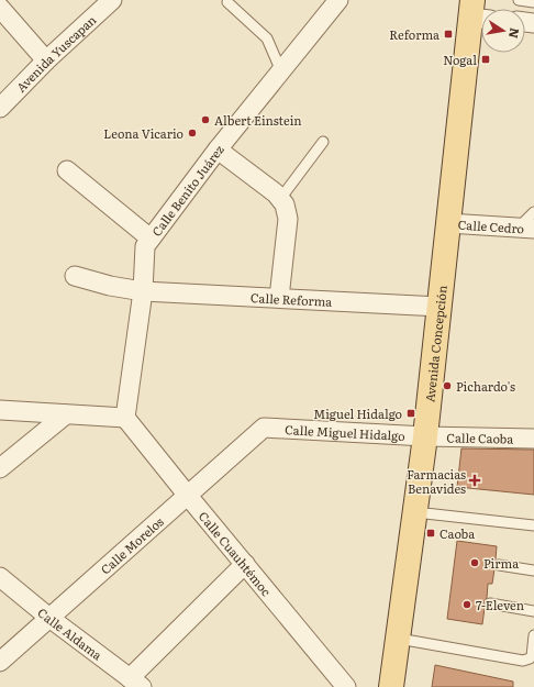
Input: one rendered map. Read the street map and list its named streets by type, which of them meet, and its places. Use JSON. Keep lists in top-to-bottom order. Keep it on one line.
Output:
{"streets":{"main road":["Avenida Concepción"],"street":["Avenida Yuscapan","Calle Benito Juárez","Calle Cedro","Calle Reforma","Calle Miguel Hidalgo","Calle Caoba","Calle Morelos","Calle Cuauhtémoc","Calle Aldama"]},"crossings":[["Calle Benito Juárez","Calle Reforma"],["Calle Benito Juárez","Calle Cuauhtémoc"],["Calle Cedro","Avenida Concepción"],["Calle Reforma","Avenida Concepción"],["Avenida Concepción","Calle Miguel Hidalgo"],["Avenida Concepción","Calle Caoba"],["Calle Miguel Hidalgo","Calle Caoba"],["Calle Miguel Hidalgo","Calle Morelos"],["Calle Morelos","Calle Cuauhtémoc"],["Calle Morelos","Calle Aldama"]],"places":{"transit":["Reforma","Nogal","Miguel Hidalgo","Caoba"],"other":["Albert Einstein","Leona Vicario","Pichardo's","Pirma","7-Eleven"],"health":["Farmacias Benavides"]},"north":"right"}
